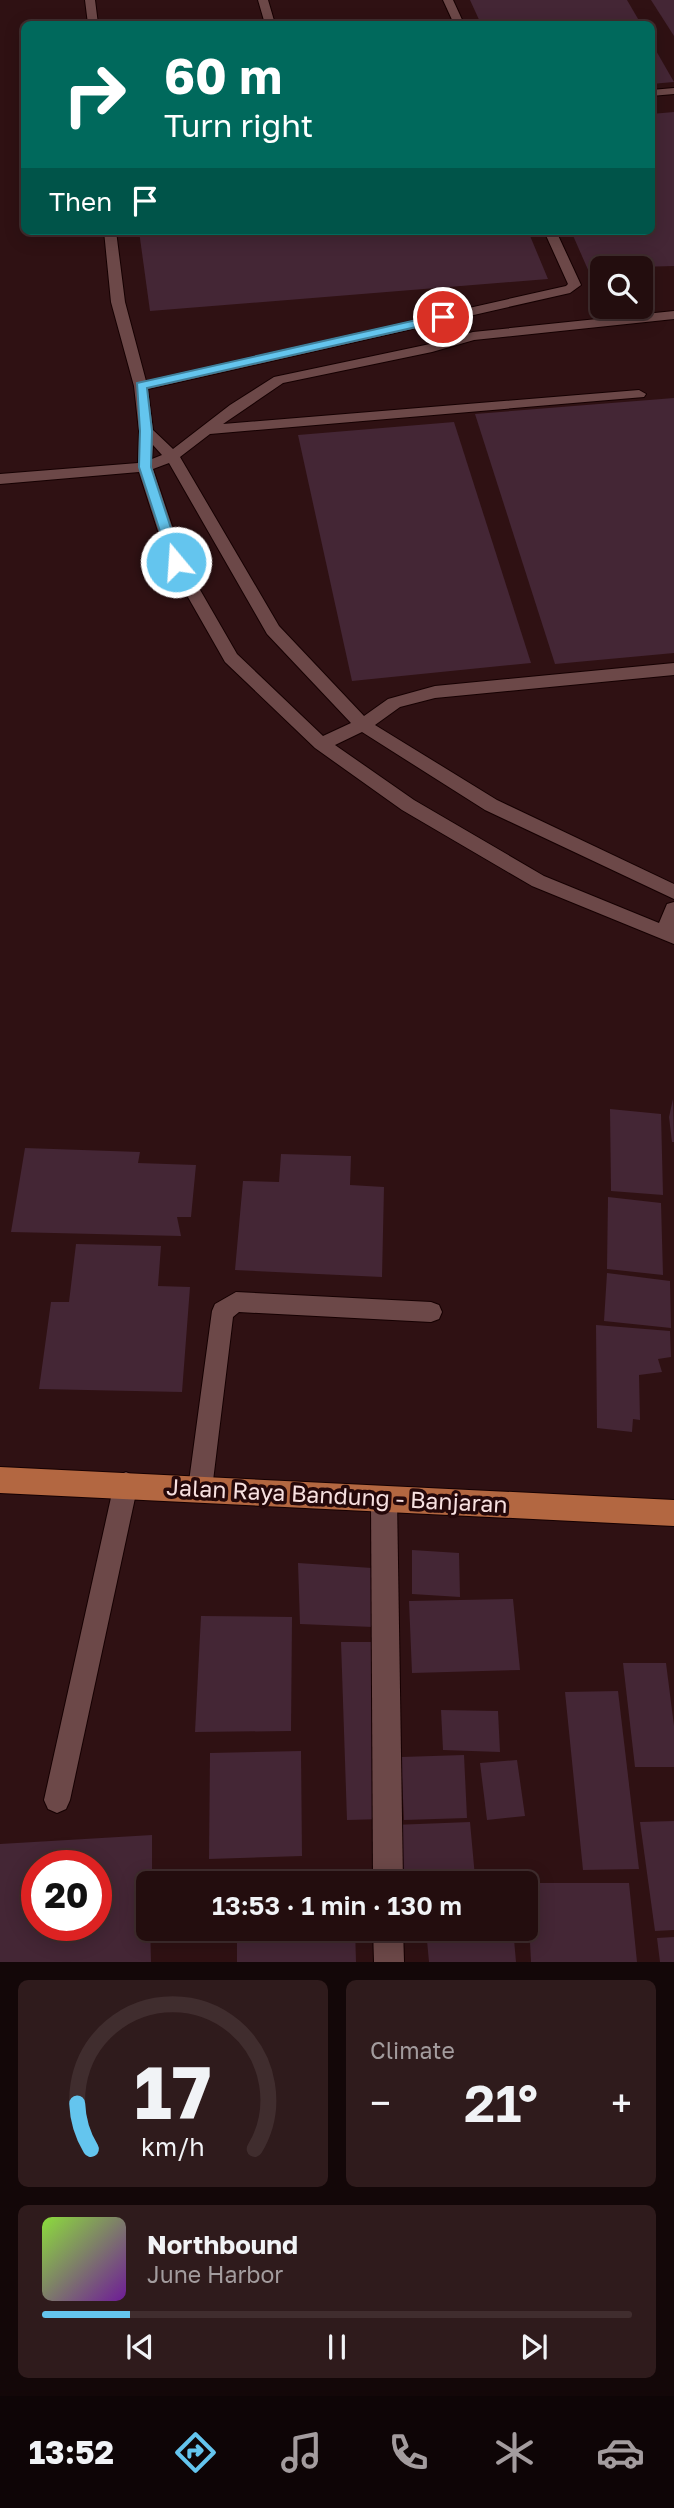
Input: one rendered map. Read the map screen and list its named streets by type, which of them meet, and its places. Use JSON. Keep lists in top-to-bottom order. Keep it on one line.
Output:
{"streets":{"main road":["Jalan Raya Bandung - Banjaran"]},"page":{"turn":["60 m","Turn right"],"then":"Then","limit":"20","trip":"13:53 · 1 min · 130 m","tile":"Climate","heat":["−","21°","+"],"song":["Northbound","June Harbor"],"tabs":"13:52","gauge":["17","km/h"]}}
